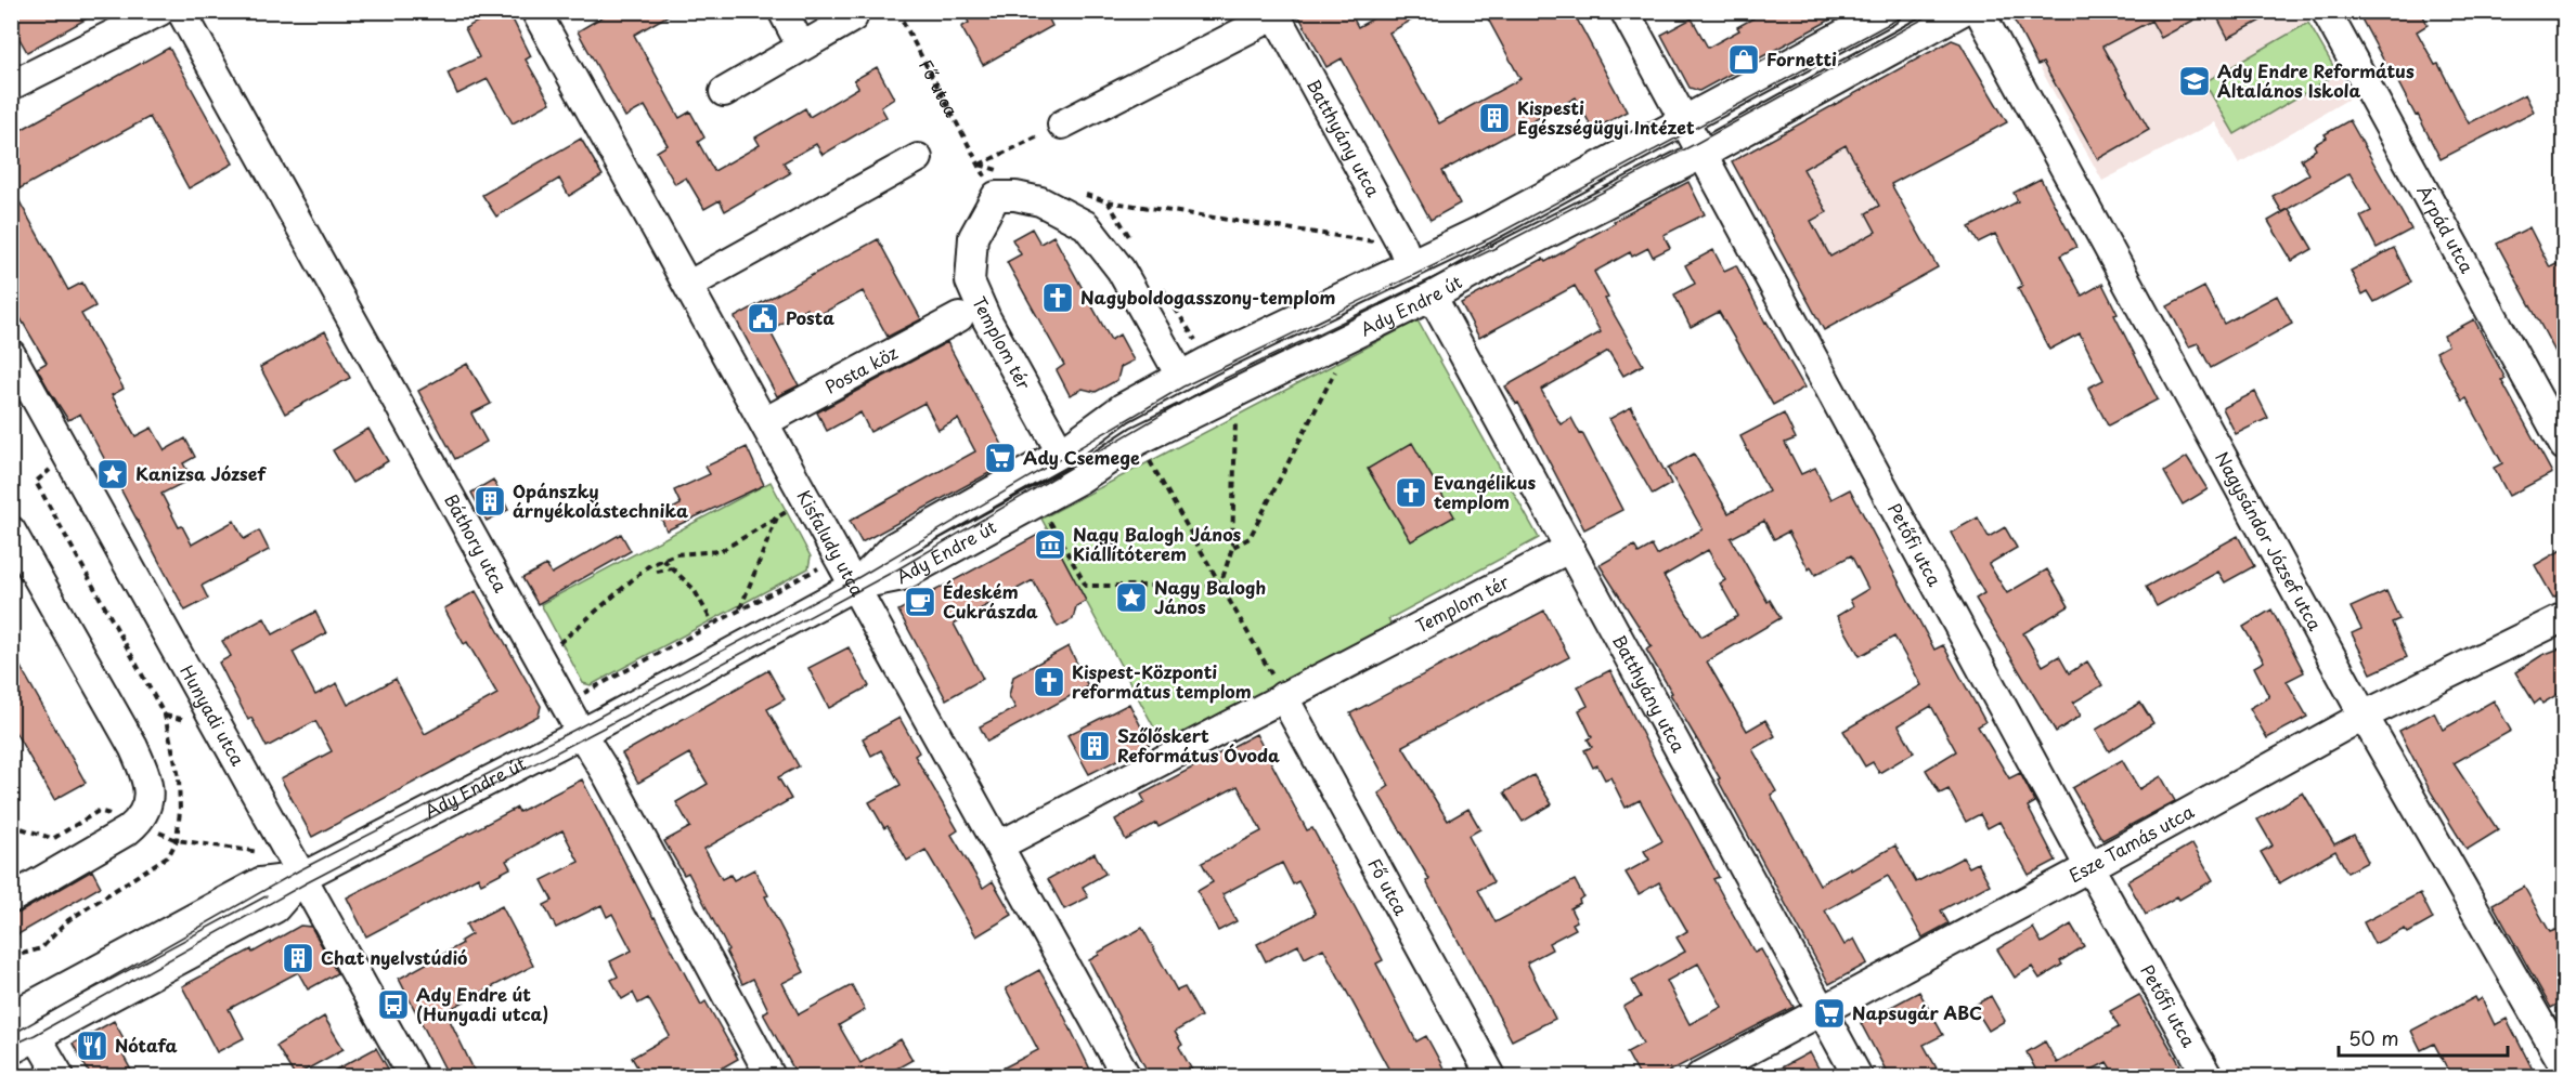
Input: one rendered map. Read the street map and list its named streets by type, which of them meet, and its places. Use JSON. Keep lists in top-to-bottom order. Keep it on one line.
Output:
{"streets":{"street":["Fő utca","Batthyány utca","Árpád utca","Ady Endre út","Templom tér","Posta köz","Nagysándor József utca","Báthory utca","Kisfaludy utca","Petőfi utca","Hunyadi utca","Esze Tamás utca"]},"crossings":[["Fő utca","Templom tér"],["Batthyány utca","Ady Endre út"],["Batthyány utca","Templom tér"],["Batthyány utca","Esze Tamás utca"],["Ady Endre út","Templom tér"],["Ady Endre út","Báthory utca"],["Ady Endre út","Kisfaludy utca"],["Ady Endre út","Petőfi utca"],["Ady Endre út","Hunyadi utca"],["Templom tér","Kisfaludy utca"],["Posta köz","Kisfaludy utca"],["Nagysándor József utca","Esze Tamás utca"],["Petőfi utca","Esze Tamás utca"]],"places":{"shop":["Fornetti"],"school or university":["Ady Endre Református Általános Iskola"],"building":["Kispesti Egészségügyi Intézet","Opánszky árnyékolástechnika","Szőlőskert Református Óvoda","Chat nyelvstúdió"],"church":["Nagyboldogasszony-templom","Evangélikus templom","Kispest-Központi református templom"],"public building":["Posta"],"supermarket":["Ady Csemege","Napsugár ABC"],"place":["Kanizsa József","Nagy Balogh János"],"museum":["Nagy Balogh János Kiállítóterem"],"cafe":["Édeském Cukrászda"],"bus stop":["Ady Endre út (Hunyadi utca)"],"restaurant":["Nótafa"]},"scale_bar":"50 m"}
